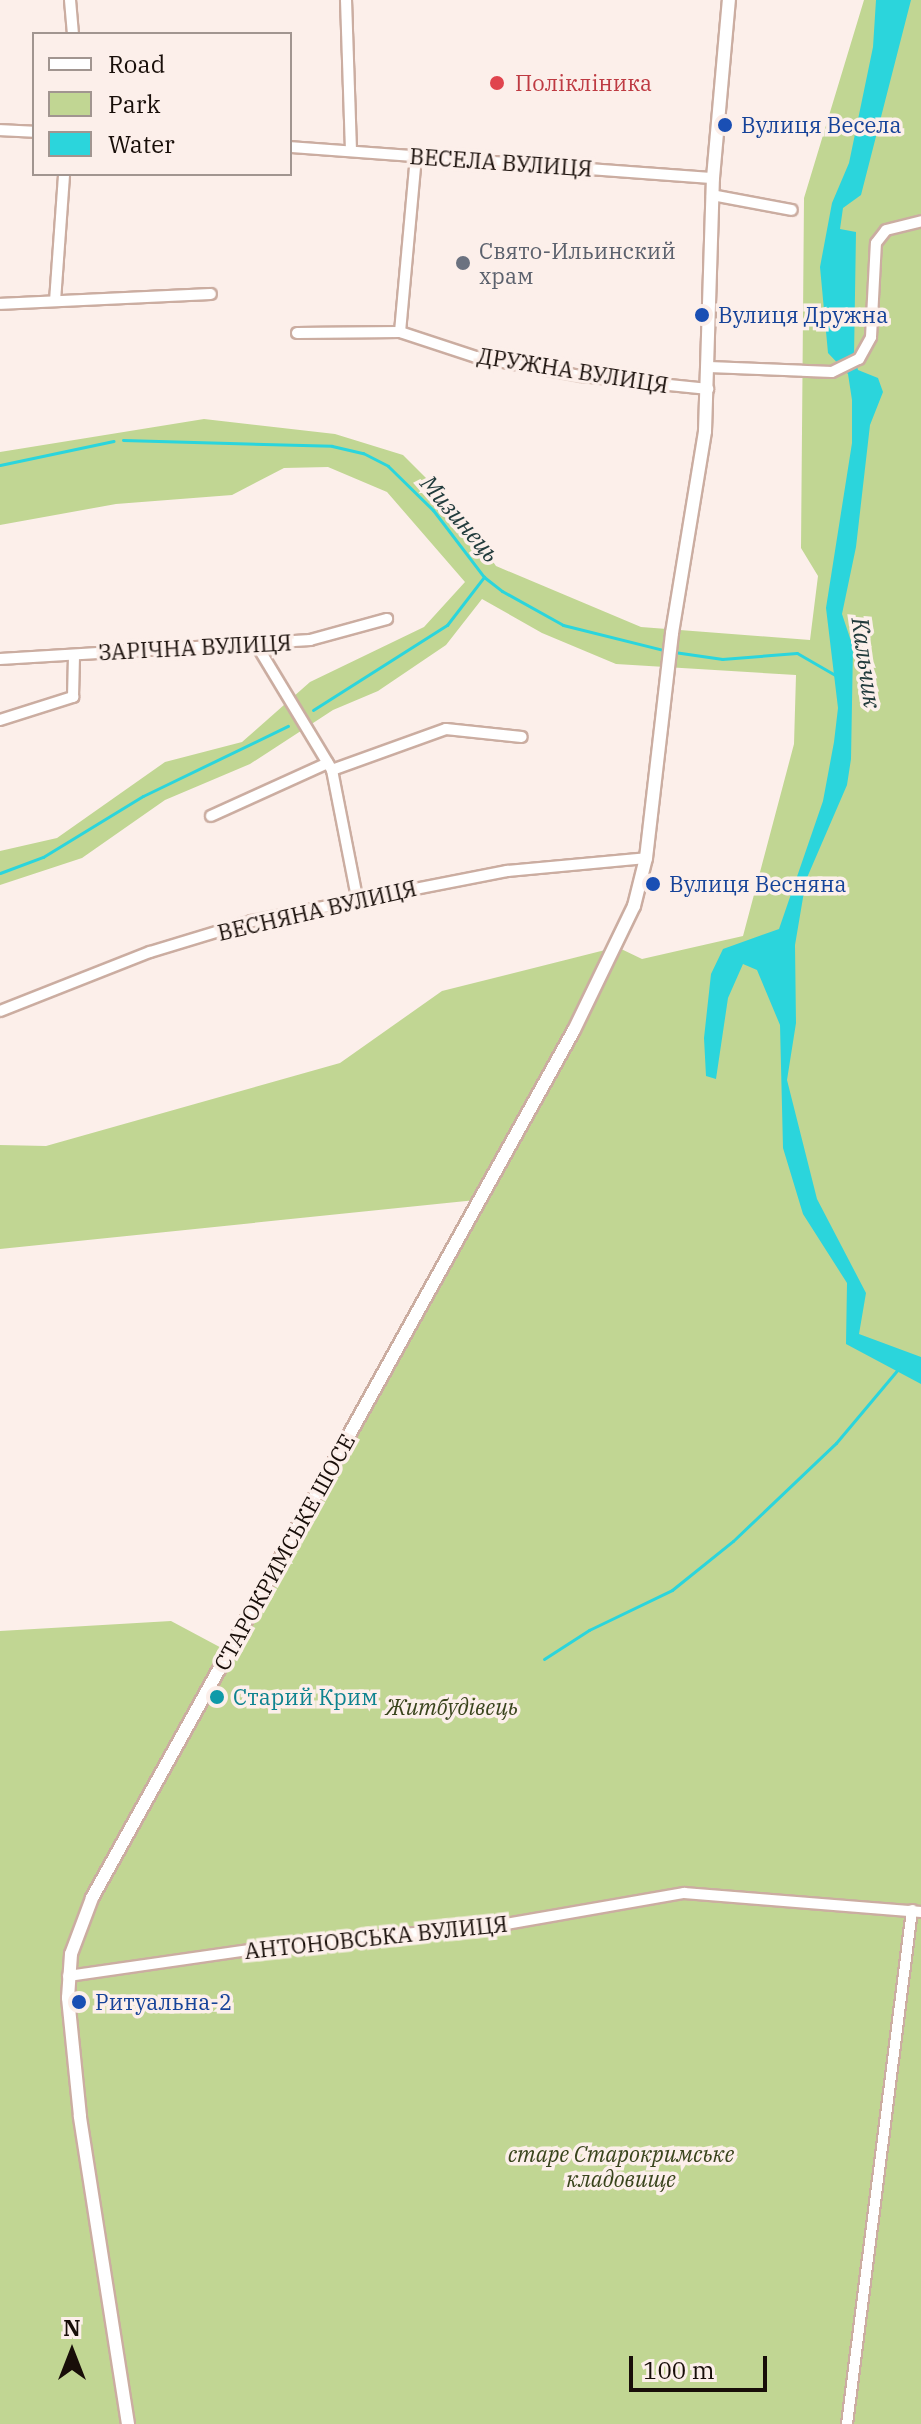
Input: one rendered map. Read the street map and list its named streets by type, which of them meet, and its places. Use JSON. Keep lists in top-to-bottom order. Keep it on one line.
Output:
{"streets":{"street":["ВЕСЕЛА ВУЛИЦЯ","ДРУЖНА ВУЛИЦЯ","ЗАРІЧНА ВУЛИЦЯ","ВЕСНЯНА ВУЛИЦЯ","СТАРОКРИМСЬКЕ ШОСЕ","АНТОНОВСЬКА ВУЛИЦЯ"]},"crossings":[["ВЕСЕЛА ВУЛИЦЯ","СТАРОКРИМСЬКЕ ШОСЕ"],["ДРУЖНА ВУЛИЦЯ","СТАРОКРИМСЬКЕ ШОСЕ"],["ВЕСНЯНА ВУЛИЦЯ","СТАРОКРИМСЬКЕ ШОСЕ"],["СТАРОКРИМСЬКЕ ШОСЕ","АНТОНОВСЬКА ВУЛИЦЯ"]],"water":["Мизинець","Кальчик"],"parks":["Житбудівець","старе Старокримське кладовище"],"places":["Полікліника","Вулиця Весела","Свято-Ильинский храм","Вулиця Дружна","Вулиця Весняна","Старий Крим","Ритуальна-2"],"legend":["Road","Park","Water"],"scale_bar":"100 m","north":"top"}
